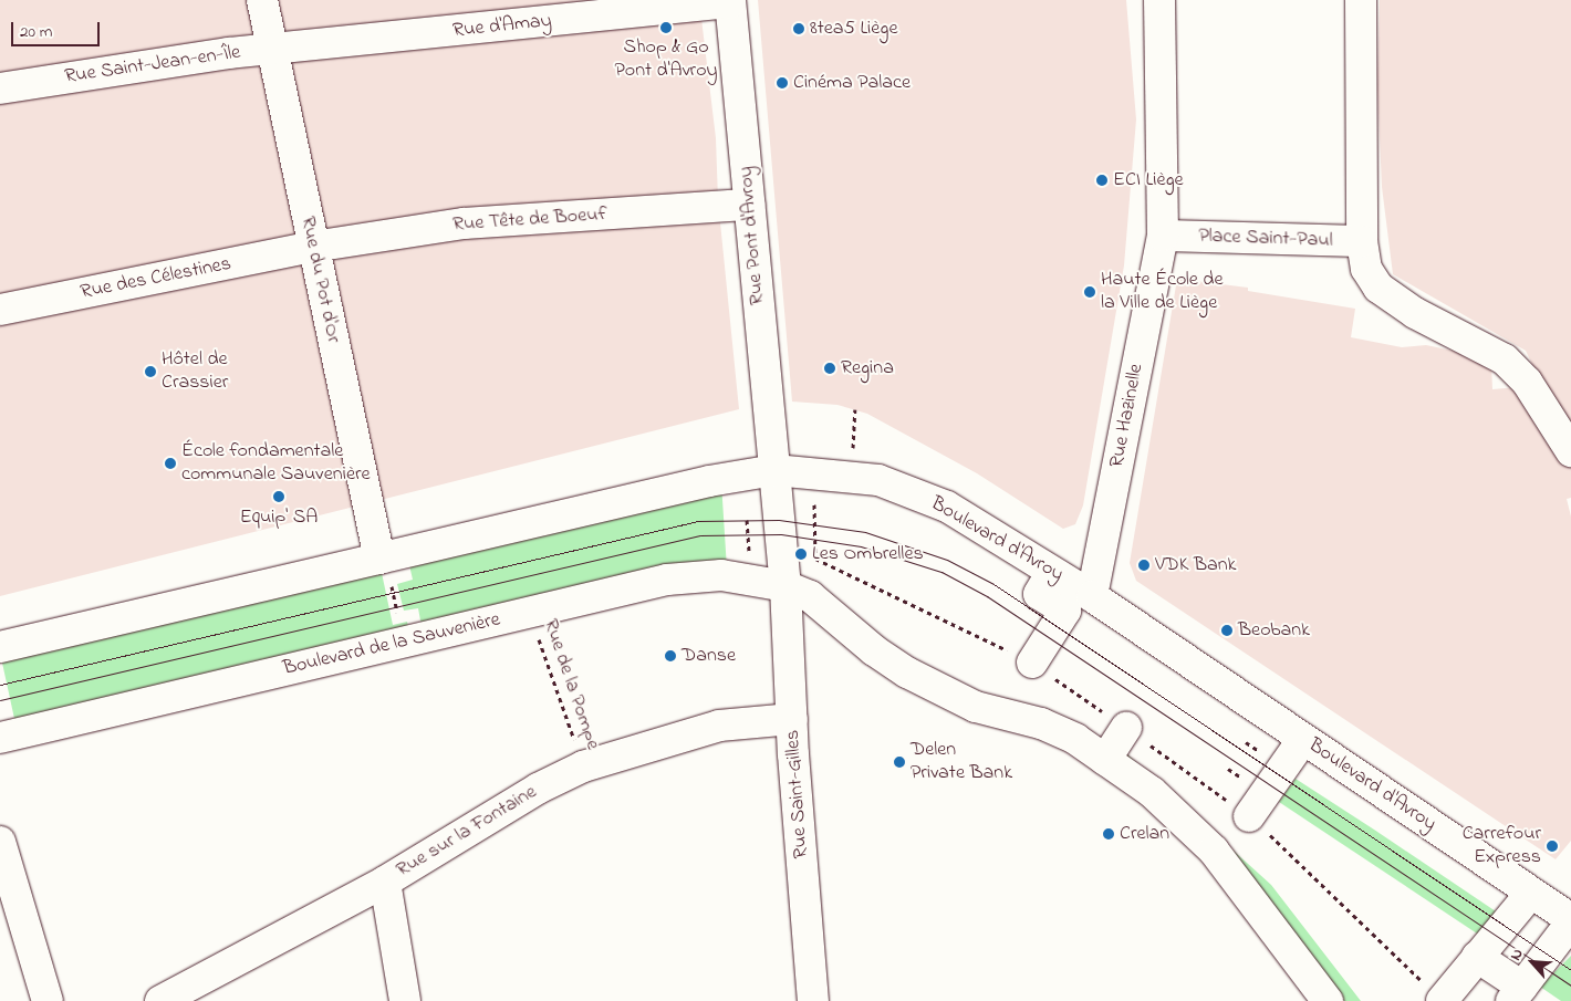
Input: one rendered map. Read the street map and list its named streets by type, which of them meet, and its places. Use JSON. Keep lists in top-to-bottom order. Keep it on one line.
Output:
{"streets":{"street":["Rue d'Amay","Rue Saint-Jean-en-Île","Rue Tête de Boeuf","Rue Pont d'Avroy","Place Saint-Paul","Rue des Célestines","Rue du Pot d'Or","Rue Hazinelle","Boulevard d'Avroy","Boulevard de la Sauvenière","Rue Saint-Gilles","Rue sur la Fontaine"],"path":["Rue de la Pompe"]},"crossings":[["Rue d'Amay","Rue Saint-Jean-en-Île"],["Rue d'Amay","Rue Pont d'Avroy"],["Rue d'Amay","Rue du Pot d'Or"],["Rue Saint-Jean-en-Île","Rue du Pot d'Or"],["Rue Tête de Boeuf","Rue Pont d'Avroy"],["Rue Tête de Boeuf","Rue des Célestines"],["Rue Tête de Boeuf","Rue du Pot d'Or"],["Rue Pont d'Avroy","Boulevard d'Avroy"],["Place Saint-Paul","Rue Hazinelle"],["Rue des Célestines","Rue du Pot d'Or"],["Rue Hazinelle","Boulevard d'Avroy"],["Boulevard de la Sauvenière","Rue de la Pompe"],["Boulevard de la Sauvenière","Rue Saint-Gilles"],["Rue de la Pompe","Rue sur la Fontaine"],["Rue Saint-Gilles","Rue sur la Fontaine"]],"places":["Shop & Go Pont d'Avroy","8tea5 Liège","Cinéma Palace","ECI Liège","Haute École de la Ville de Liège","Regina","Hôtel de Crassier","École fondamentale communale Sauvenière","Equip' SA","Les Ombrelles","VDK Bank","Beobank","Danse","Delen Private Bank","Crelan","Carrefour Express"],"scale_bar":"20 m","north":"top left"}
